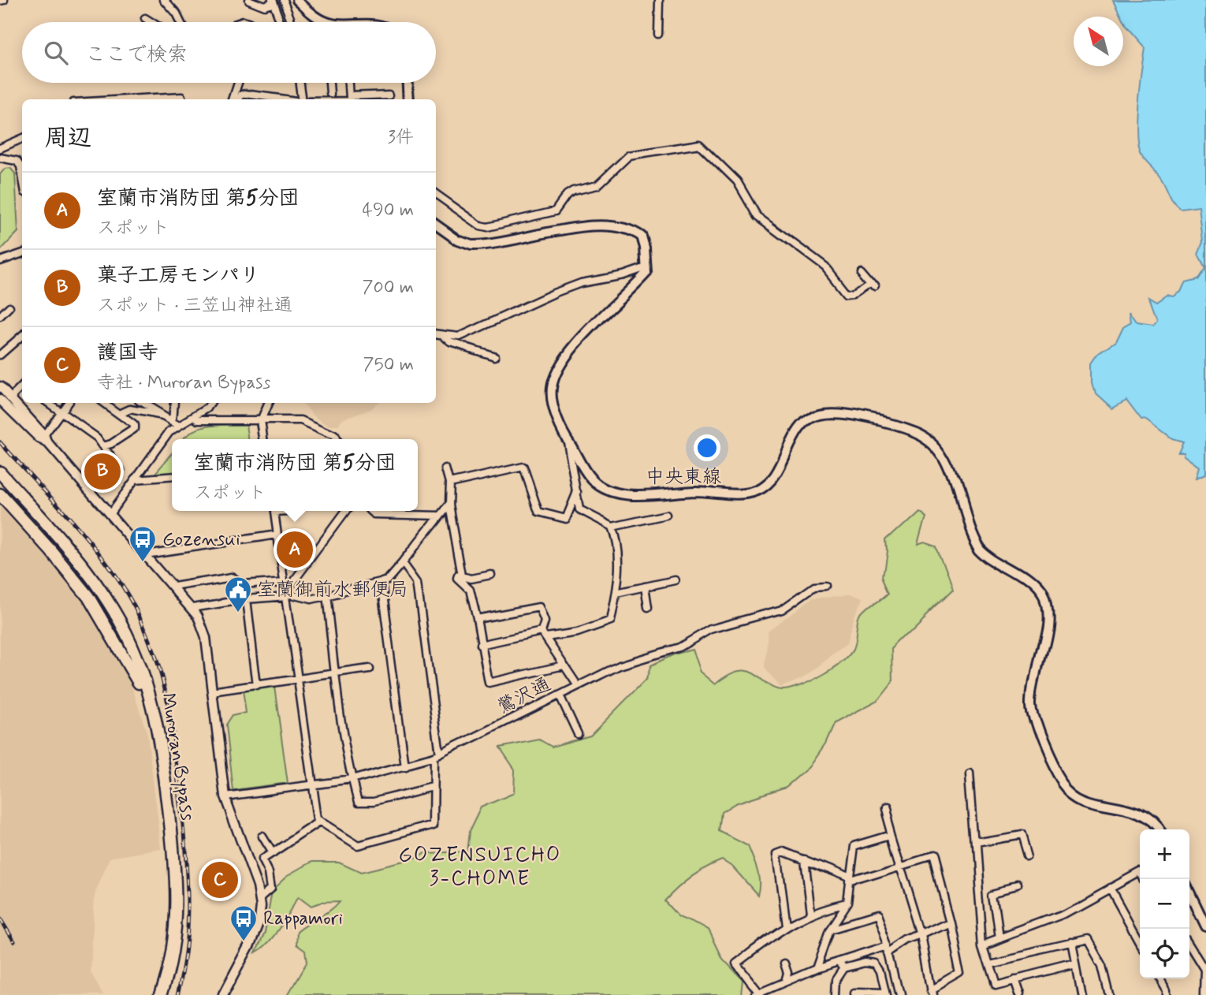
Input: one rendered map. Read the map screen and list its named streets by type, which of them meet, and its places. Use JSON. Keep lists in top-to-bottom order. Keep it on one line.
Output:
{"streets":{"highway":["Muroran Bypass"],"main road":["中央東線"],"street":["鶯沢通"]},"districts":["GOZENSUICHO 3-CHOME"],"places":{"bus stop":["Gozensui","Rappamori"],"public building":["室蘭御前水郵便局"]},"north":"top left","page":{"search":"ここで検索","heading":["周辺","3件"],"list":[{"mark":"A","name":"室蘭市消防団 第5分団","note":"スポット","value":"490 m"},{"mark":"B","name":"菓子工房モンパリ","note":"スポット · 三笠山神社通","value":"700 m"},{"mark":"C","name":"護国寺","note":"寺社 · Muroran Bypass","value":"750 m"}],"popup":["室蘭市消防団 第5分団","スポット"],"pins":["B","A","C"],"map_buttons":["+","−"]}}
